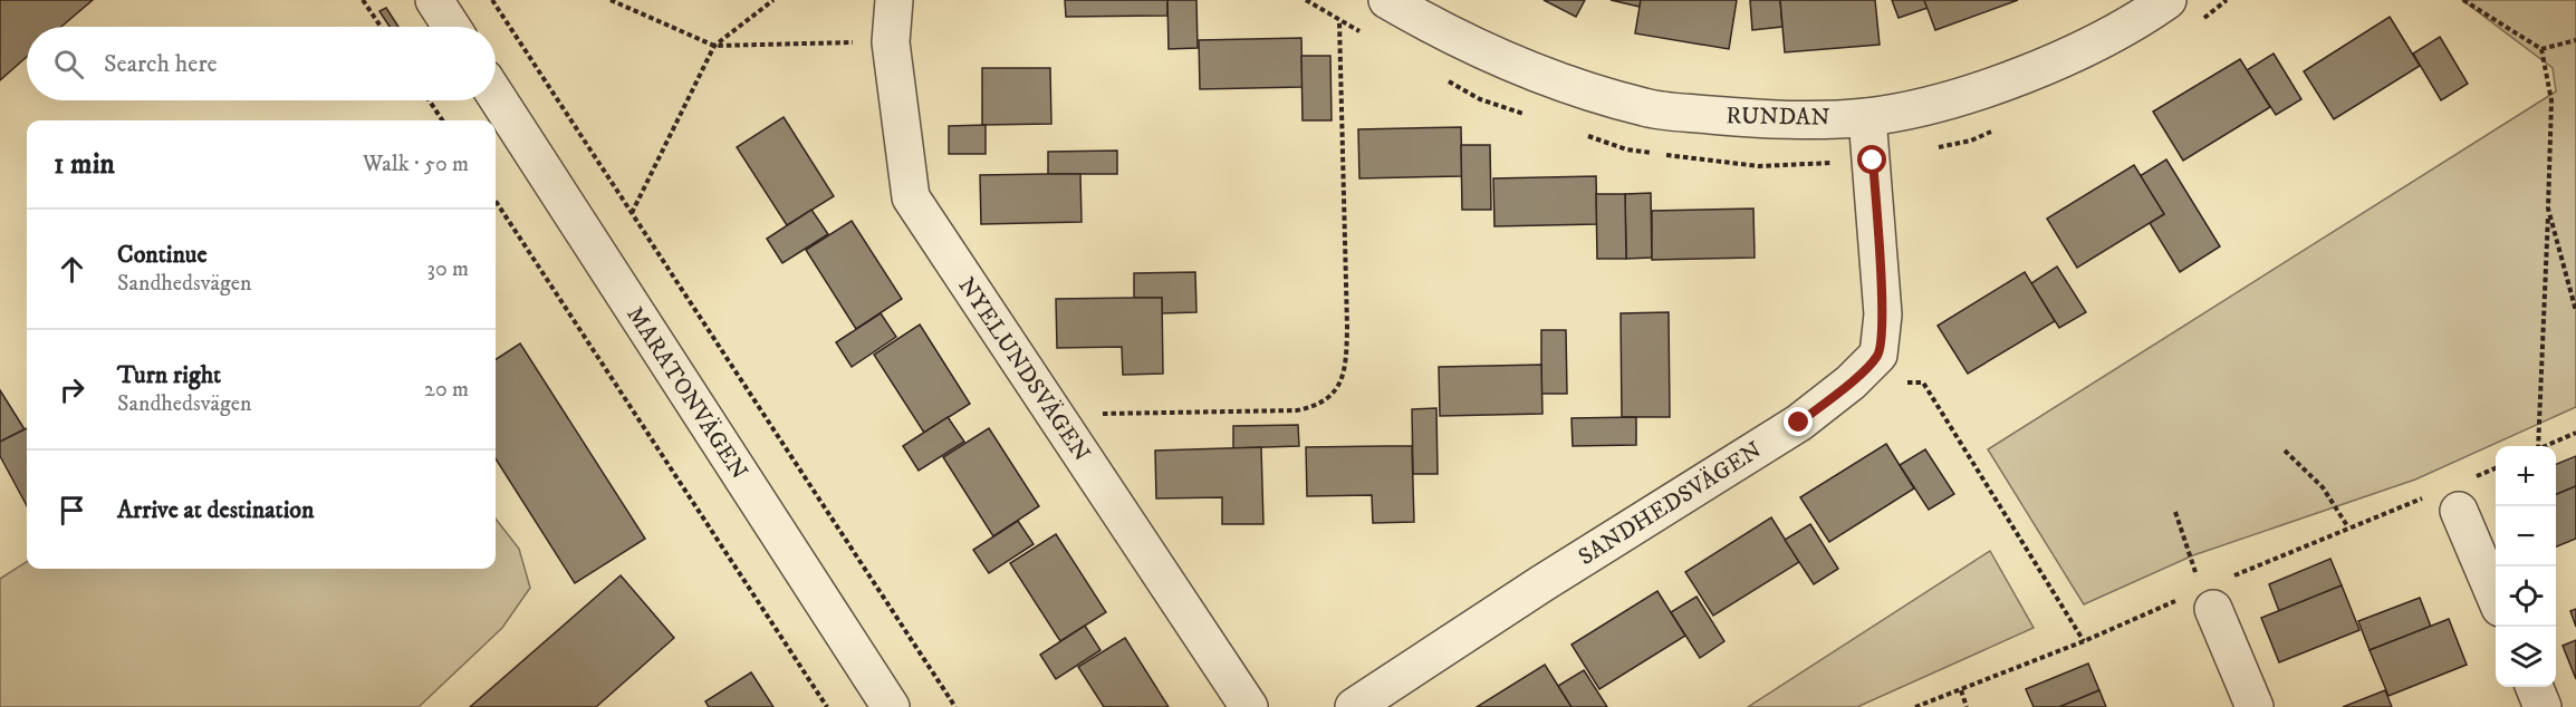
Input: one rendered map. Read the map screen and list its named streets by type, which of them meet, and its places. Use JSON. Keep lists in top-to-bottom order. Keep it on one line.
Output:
{"streets":{"street":["RUNDAN","NYELUNDSVÄGEN","MARATONVÄGEN","SANDHEDSVÄGEN"]},"crossings":[["RUNDAN","SANDHEDSVÄGEN"]],"page":{"search":"Search here","heading":["1 min","Walk · 50 m"],"list":[["Continue","Sandhedsvägen","30 m"],["Turn right","Sandhedsvägen","20 m"],"Arrive at destination"],"map_buttons":["+","−"]}}
